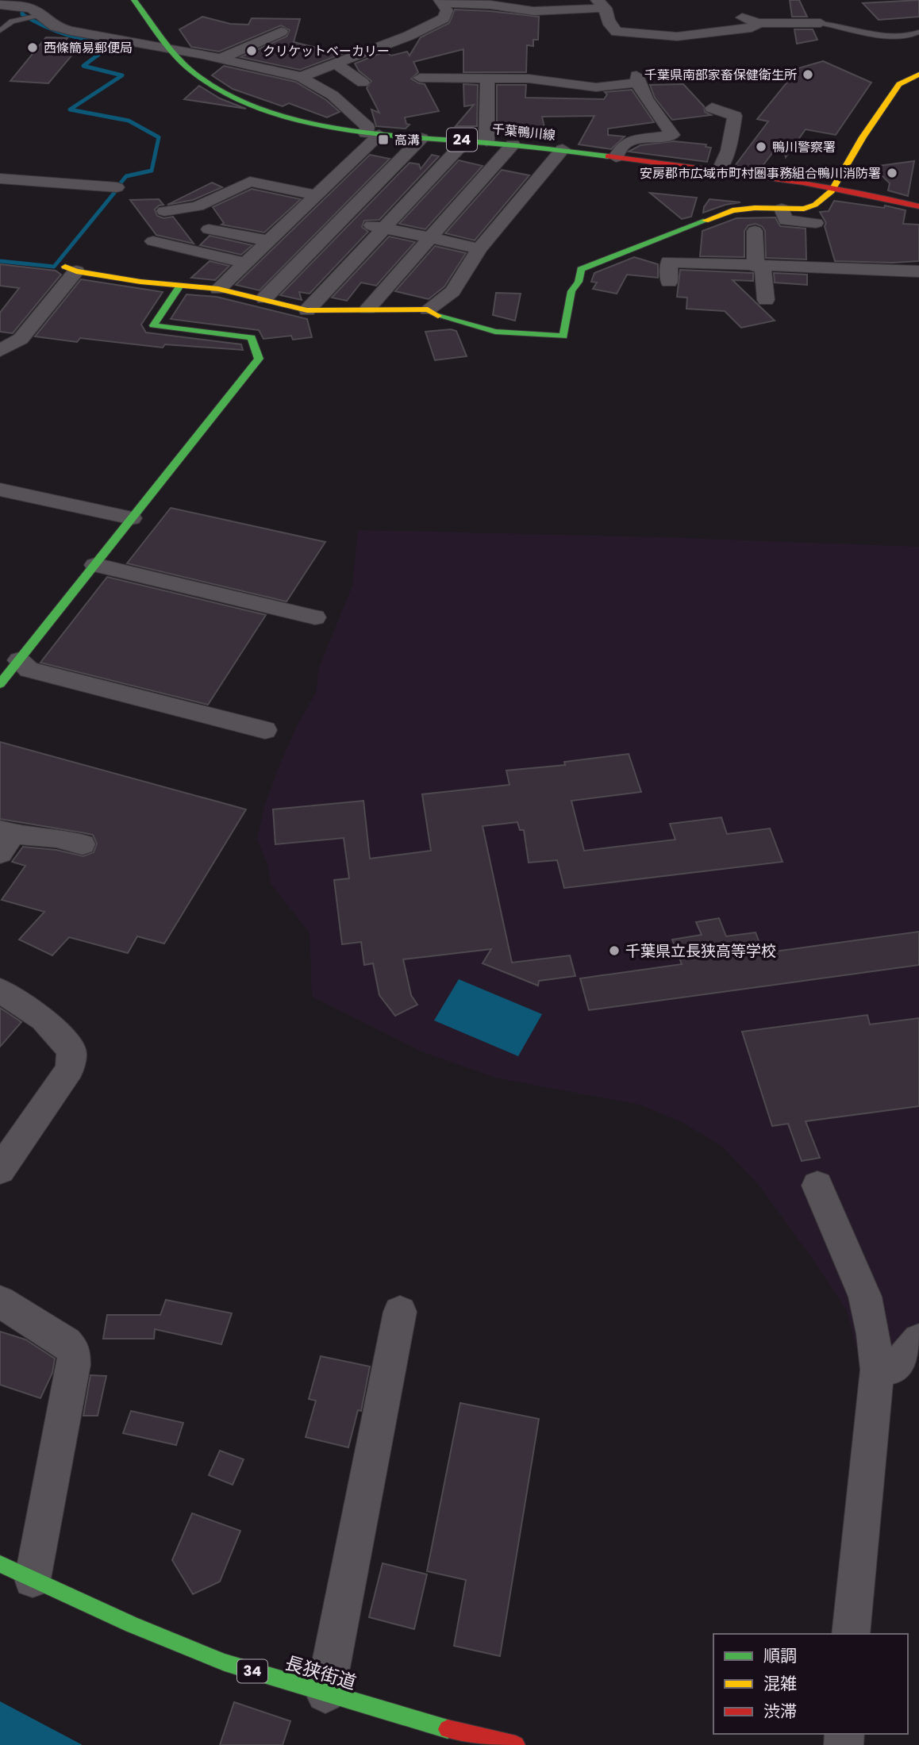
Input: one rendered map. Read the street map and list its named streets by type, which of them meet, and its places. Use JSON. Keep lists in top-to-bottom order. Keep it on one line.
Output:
{"streets":{"street":["千葉鴨川線","24","34","長狭街道"]},"places":{"other":["西條簡易郵便局","クリケットベーカリー","千葉県南部家畜保健衛生所","鴨川警察署","安房郡市広域市町村圏事務組合鴨川消防署","千葉県立長狭高等学校"],"transit":["高溝"]},"legend":["順調","混雑","渋滞"]}
